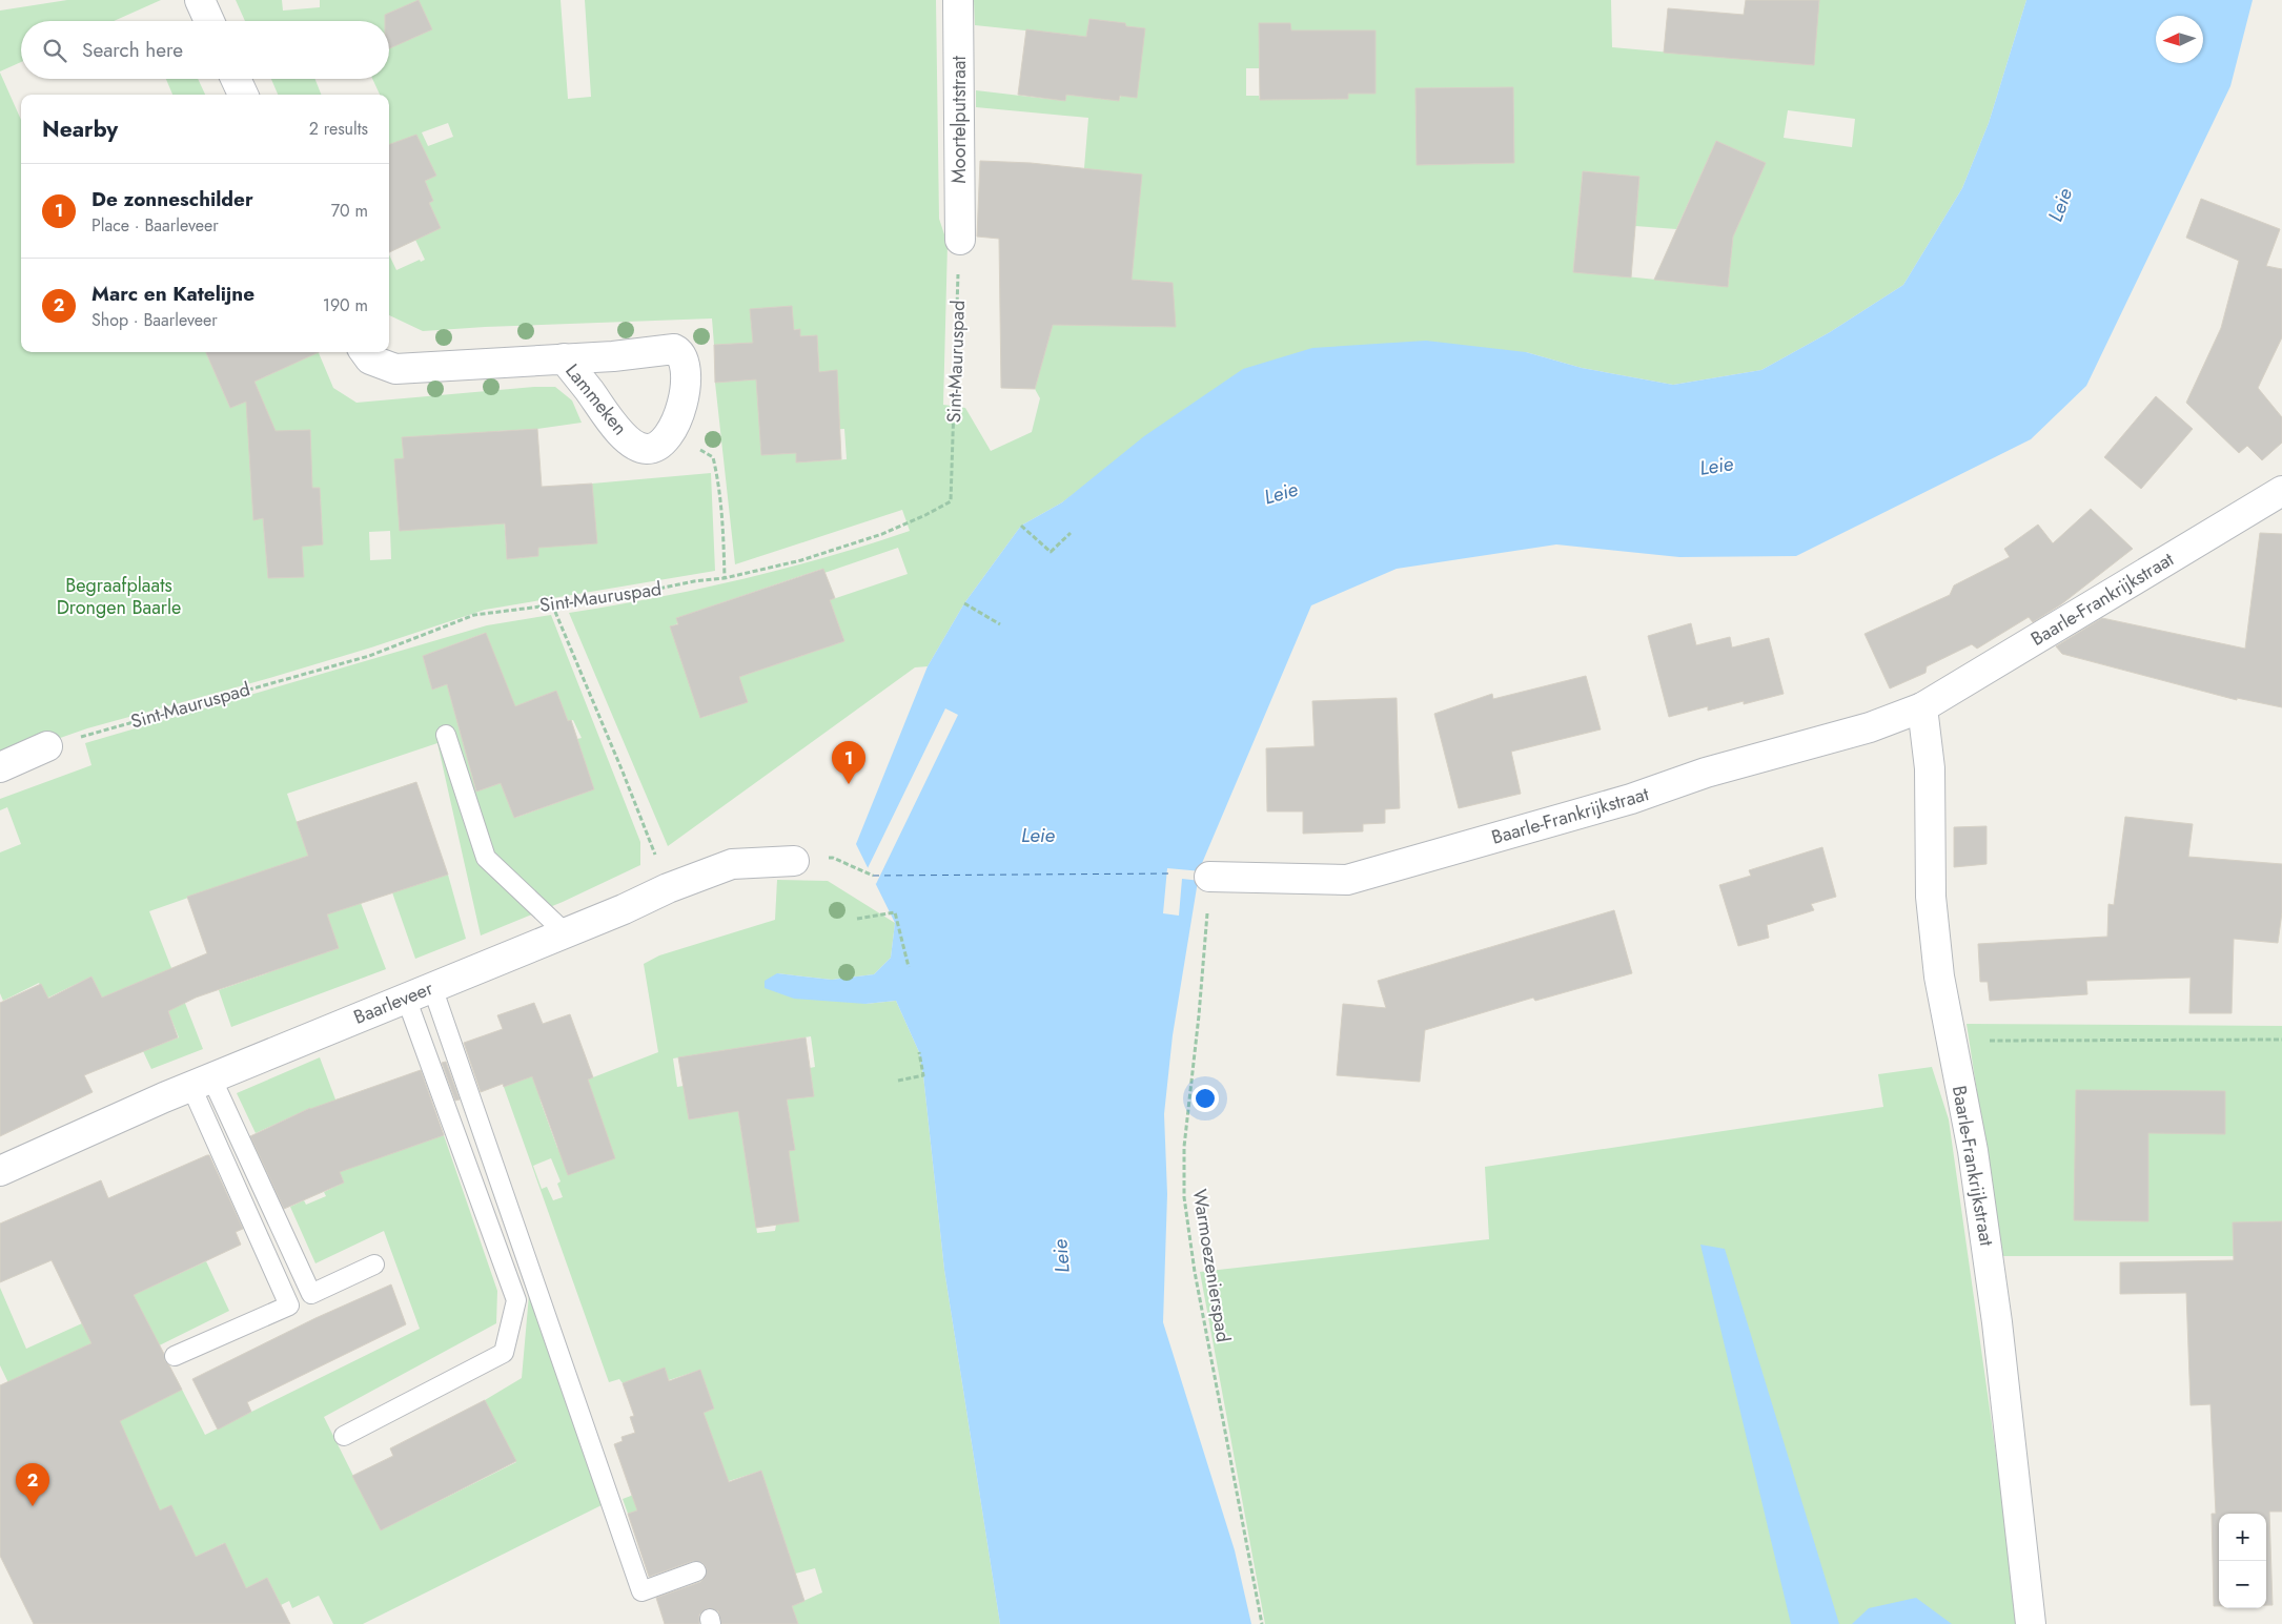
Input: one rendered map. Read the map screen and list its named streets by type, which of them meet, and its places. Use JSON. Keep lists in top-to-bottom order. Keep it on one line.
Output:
{"streets":{"street":["Moortelputstraat","Lammeken","Baarle-Frankrijkstraat","Baarleveer"],"path":["Sint-Mauruspad","Warmoezenierspad"]},"crossings":[["Moortelputstraat","Sint-Mauruspad"],["Baarle-Frankrijkstraat","Warmoezenierspad"]],"water":["Leie"],"parks":["Begraafplaats Drongen Baarle"],"north":"left","page":{"search":"Search here","heading":["Nearby","2 results"],"list":[{"mark":"1","name":"De zonneschilder","note":"Place · Baarleveer","value":"70 m"},{"mark":"2","name":"Marc en Katelijne","note":"Shop · Baarleveer","value":"190 m"}],"pins":["1","2"],"map_buttons":["+","−"]}}
